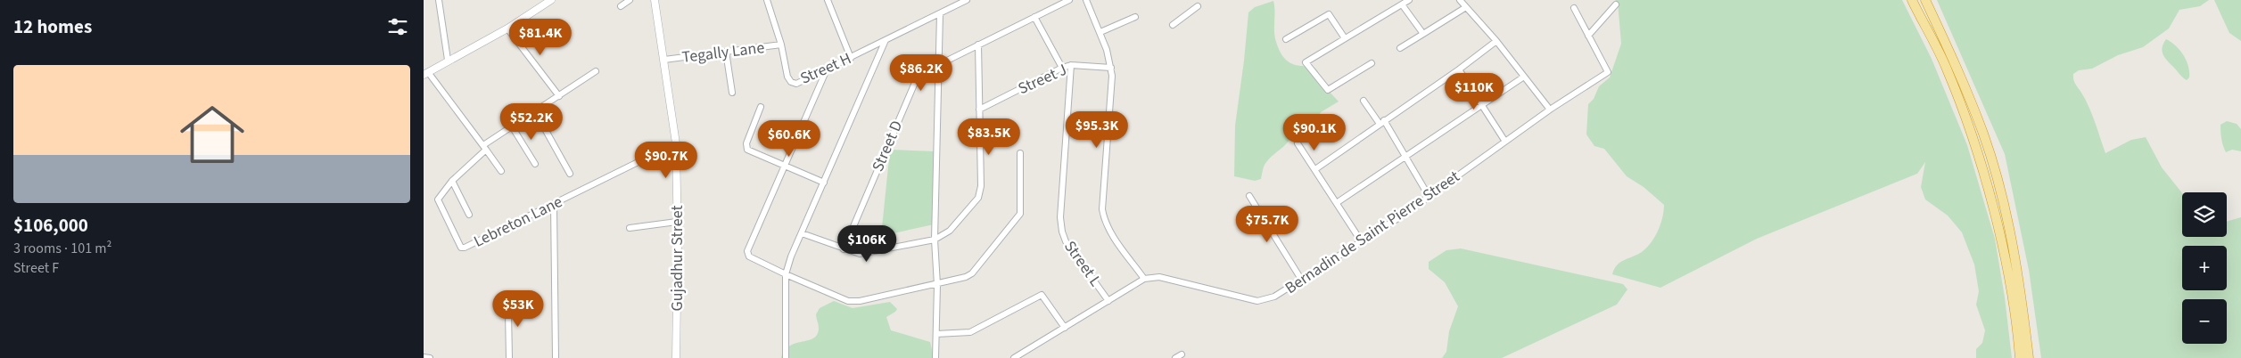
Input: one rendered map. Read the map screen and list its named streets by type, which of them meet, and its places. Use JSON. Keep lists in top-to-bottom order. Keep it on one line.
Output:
{"streets":{"street":["Tegally Lane","Street H","Street J","Street D","Lebreton Lane","Bernadin de Saint Pierre Street","Gujadhur Street","Street L"]},"crossings":[["Tegally Lane","Street H"],["Tegally Lane","Gujadhur Street"],["Street J","Street L"],["Lebreton Lane","Gujadhur Street"]],"page":{"heading":"12 homes","price":["$81.4K","$86.2K","$110K","$52.2K","$95.3K","$90.1K","$83.5K","$60.6K","$90.7K","$75.7K","$106K","$53K"],"list":[{"name":"$106,000","note":"3 rooms · 101 m² · Street F"}],"map_buttons":["+","−"]}}
